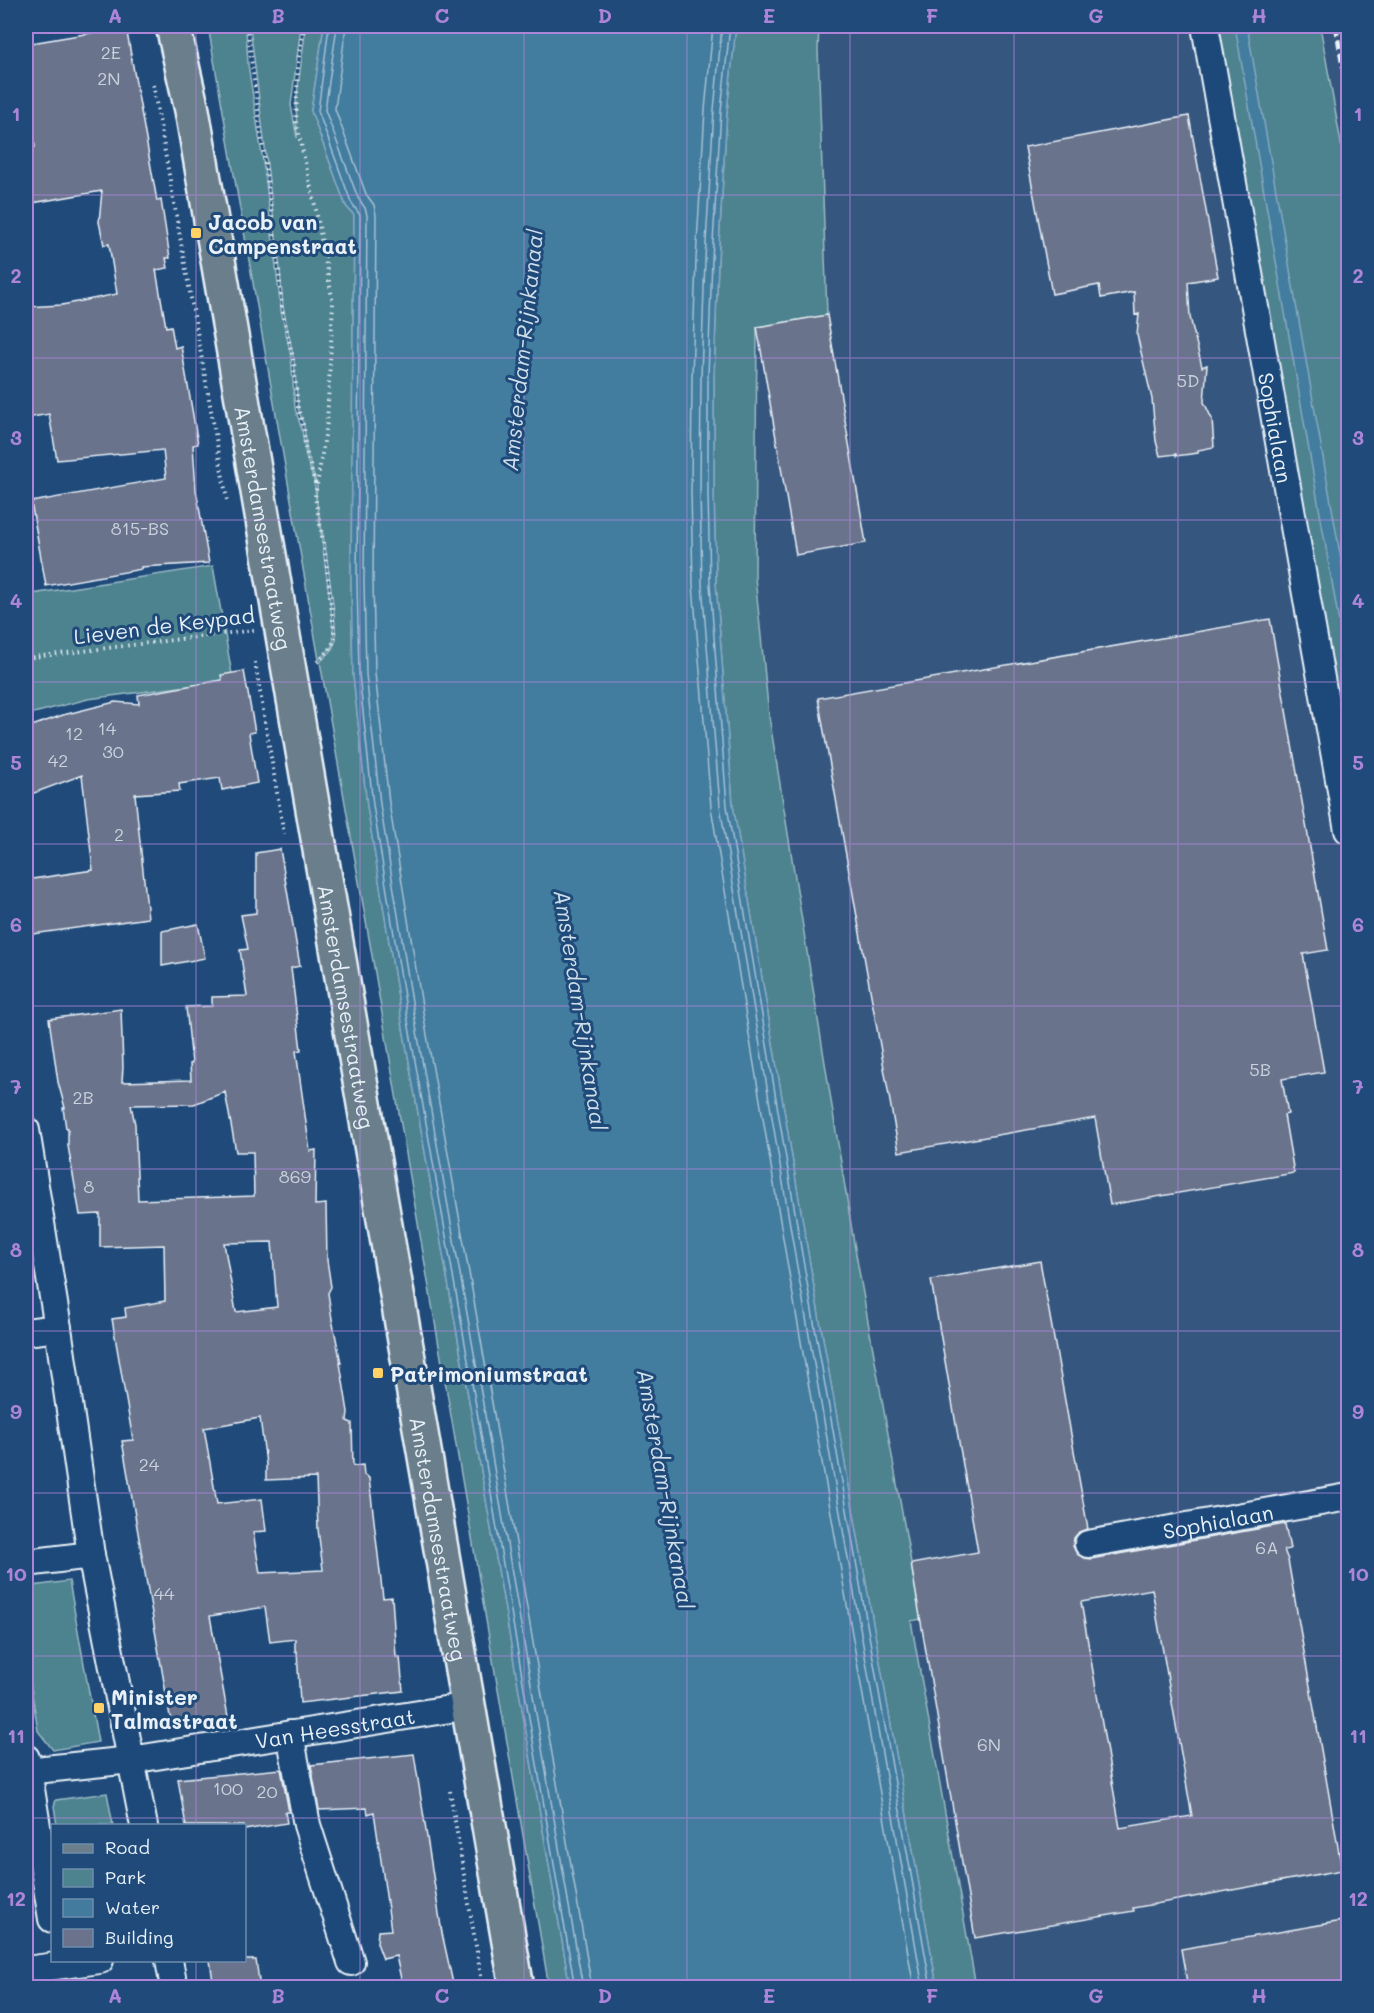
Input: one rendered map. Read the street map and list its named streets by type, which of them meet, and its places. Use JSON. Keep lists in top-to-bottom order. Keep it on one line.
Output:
{"streets":{"main road":["Amsterdamsestraatweg"],"street":["Sophialaan","Van Heesstraat"],"path":["Lieven de Keypad"]},"crossings":[["Amsterdamsestraatweg","Lieven de Keypad"],["Amsterdamsestraatweg","Van Heesstraat"]],"water":["Amsterdam-Rijnkanaal"],"places":{"transit":["Jacob van Campenstraat","Patrimoniumstraat","Minister Talmastraat"]},"house_numbers":["2E","2N","5D","815-BS","14","12","30","42","2","5B","2B","869","8","24","6A","44","6N","100","20"],"legend":["Road","Park","Water","Building"],"grid":{"columns":["A","B","C","D","E","F","G","H"],"rows":["1","2","3","4","5","6","7","8","9","10","11","12"]}}
